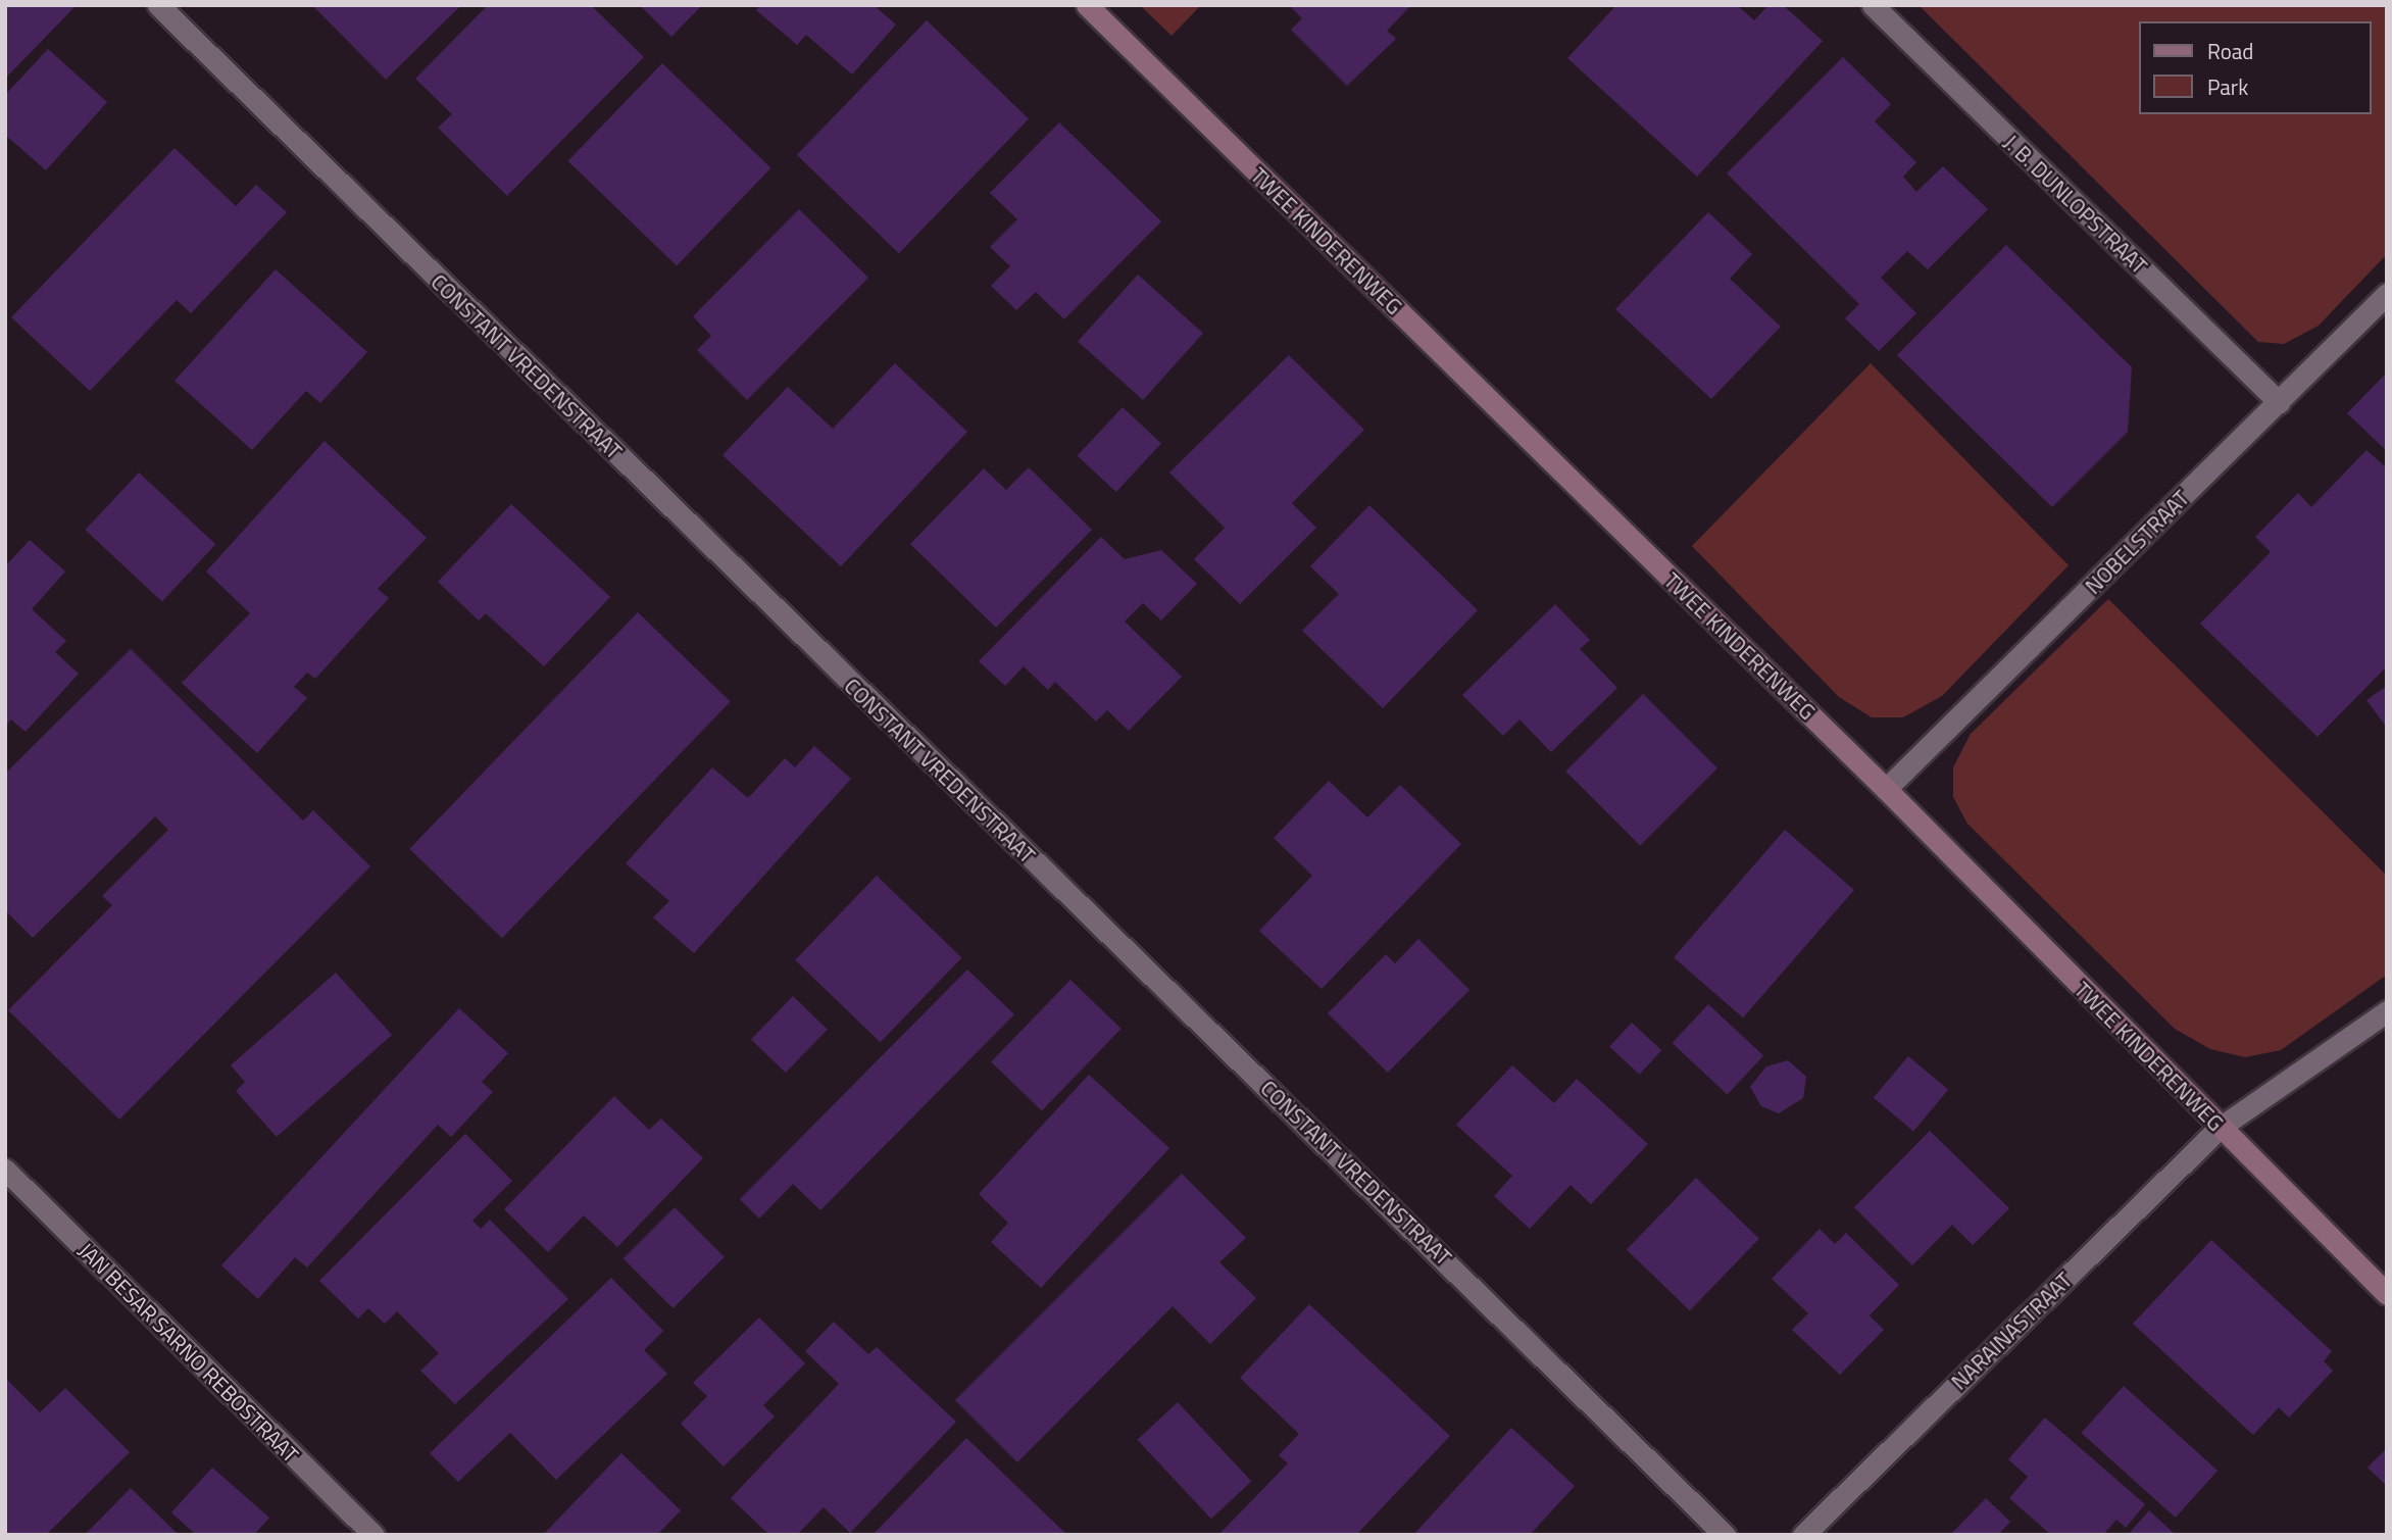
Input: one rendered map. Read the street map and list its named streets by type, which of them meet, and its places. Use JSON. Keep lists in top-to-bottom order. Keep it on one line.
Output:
{"streets":{"street":["J. B. DUNLOPSTRAAT","TWEE KINDERENWEG","CONSTANT VREDENSTRAAT","NOBELSTRAAT","NARAINASTRAAT","JAN BESAR SARNO REBOSTRAAT"]},"crossings":[["J. B. DUNLOPSTRAAT","NOBELSTRAAT"],["TWEE KINDERENWEG","NOBELSTRAAT"],["TWEE KINDERENWEG","NARAINASTRAAT"]],"legend":["Road","Park"]}
